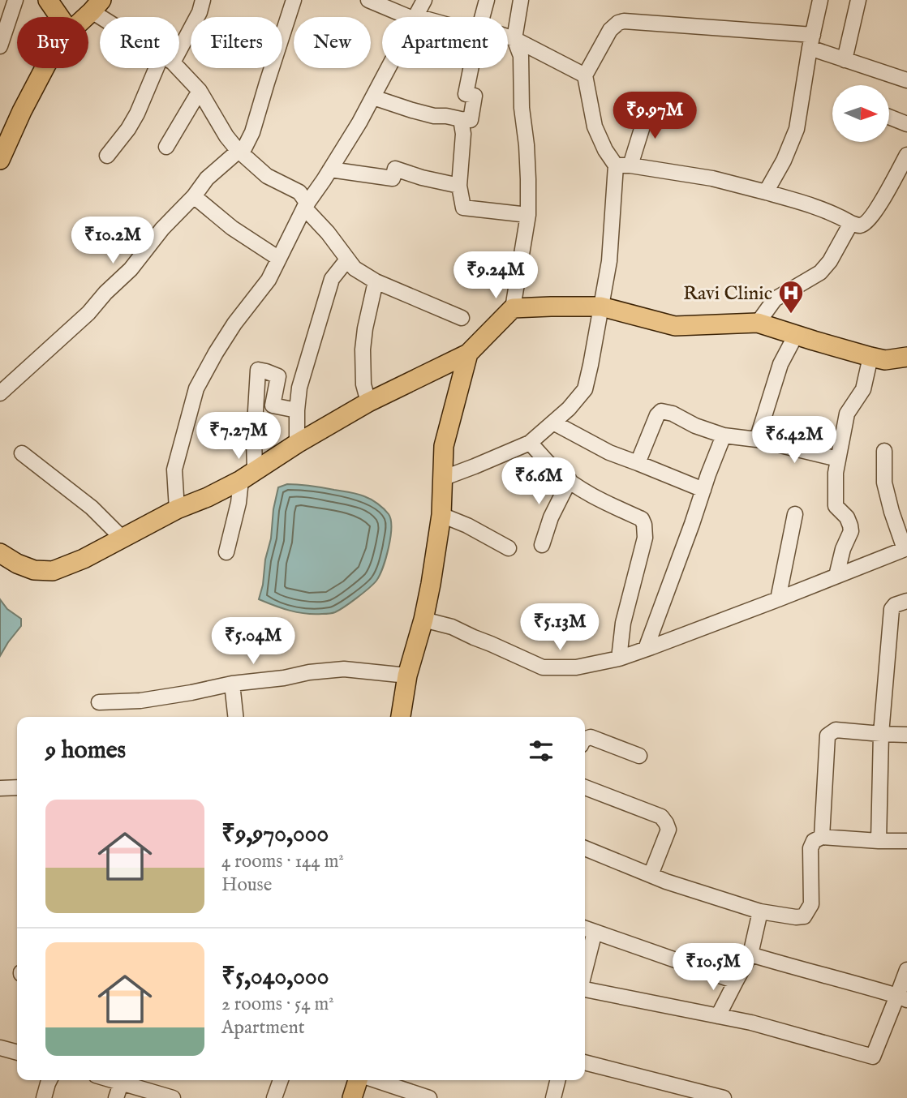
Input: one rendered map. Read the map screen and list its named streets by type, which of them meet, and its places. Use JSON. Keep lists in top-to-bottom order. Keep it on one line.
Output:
{"places":{"hospital":["Ravi Clinic"]},"north":"right","page":{"chip":["Buy","Rent","Filters","New","Apartment"],"price":["₹9.97M","₹10.2M","₹9.24M","₹7.27M","₹6.42M","₹6.6M","₹5.13M","₹5.04M","₹10.5M"],"heading":"9 homes","list":[{"name":"₹9,970,000","note":"4 rooms · 144 m² · House"},{"name":"₹5,040,000","note":"2 rooms · 54 m² · Apartment"}]}}
